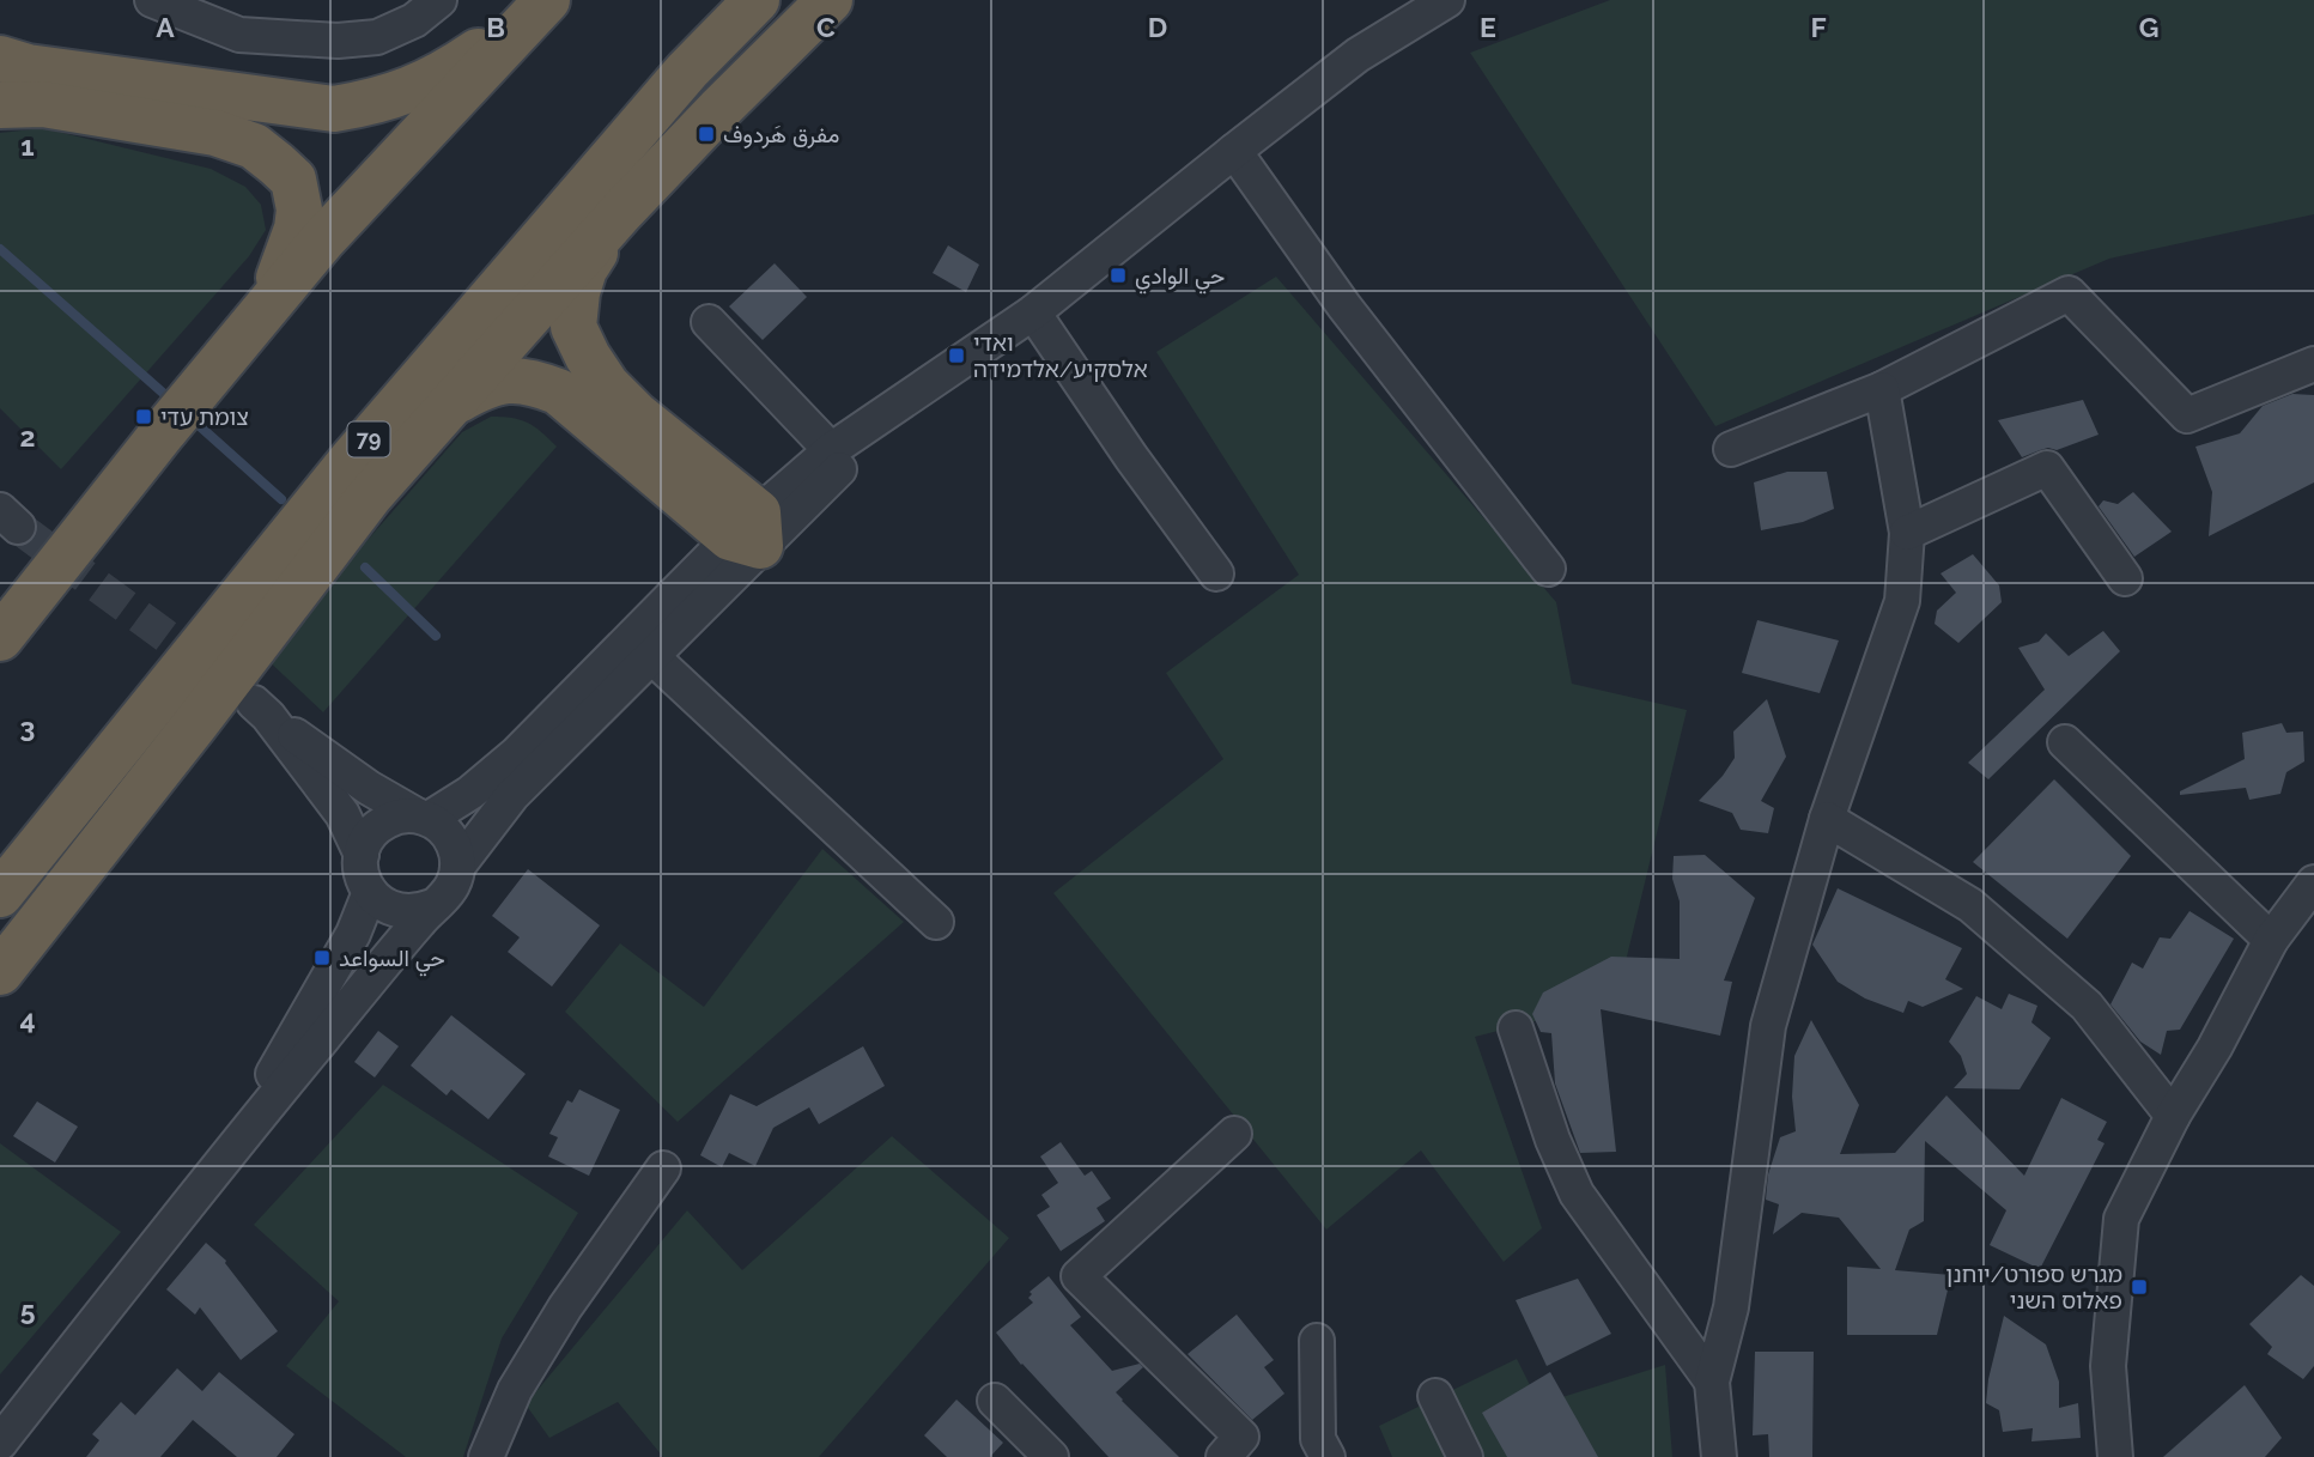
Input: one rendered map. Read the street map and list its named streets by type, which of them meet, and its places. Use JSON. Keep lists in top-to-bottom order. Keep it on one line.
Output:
{"streets":{"highway":["79"]},"places":{"transit":["مفرق هَردوف","حي الوادي","ואדי אלסקיע/אלדמידה","צומת עדי","حي السواعد","מגרש ספורט/יוחנן פאלוס השני"]},"grid":{"columns":["A","B","C","D","E","F","G"],"rows":["1","2","3","4","5"]}}
